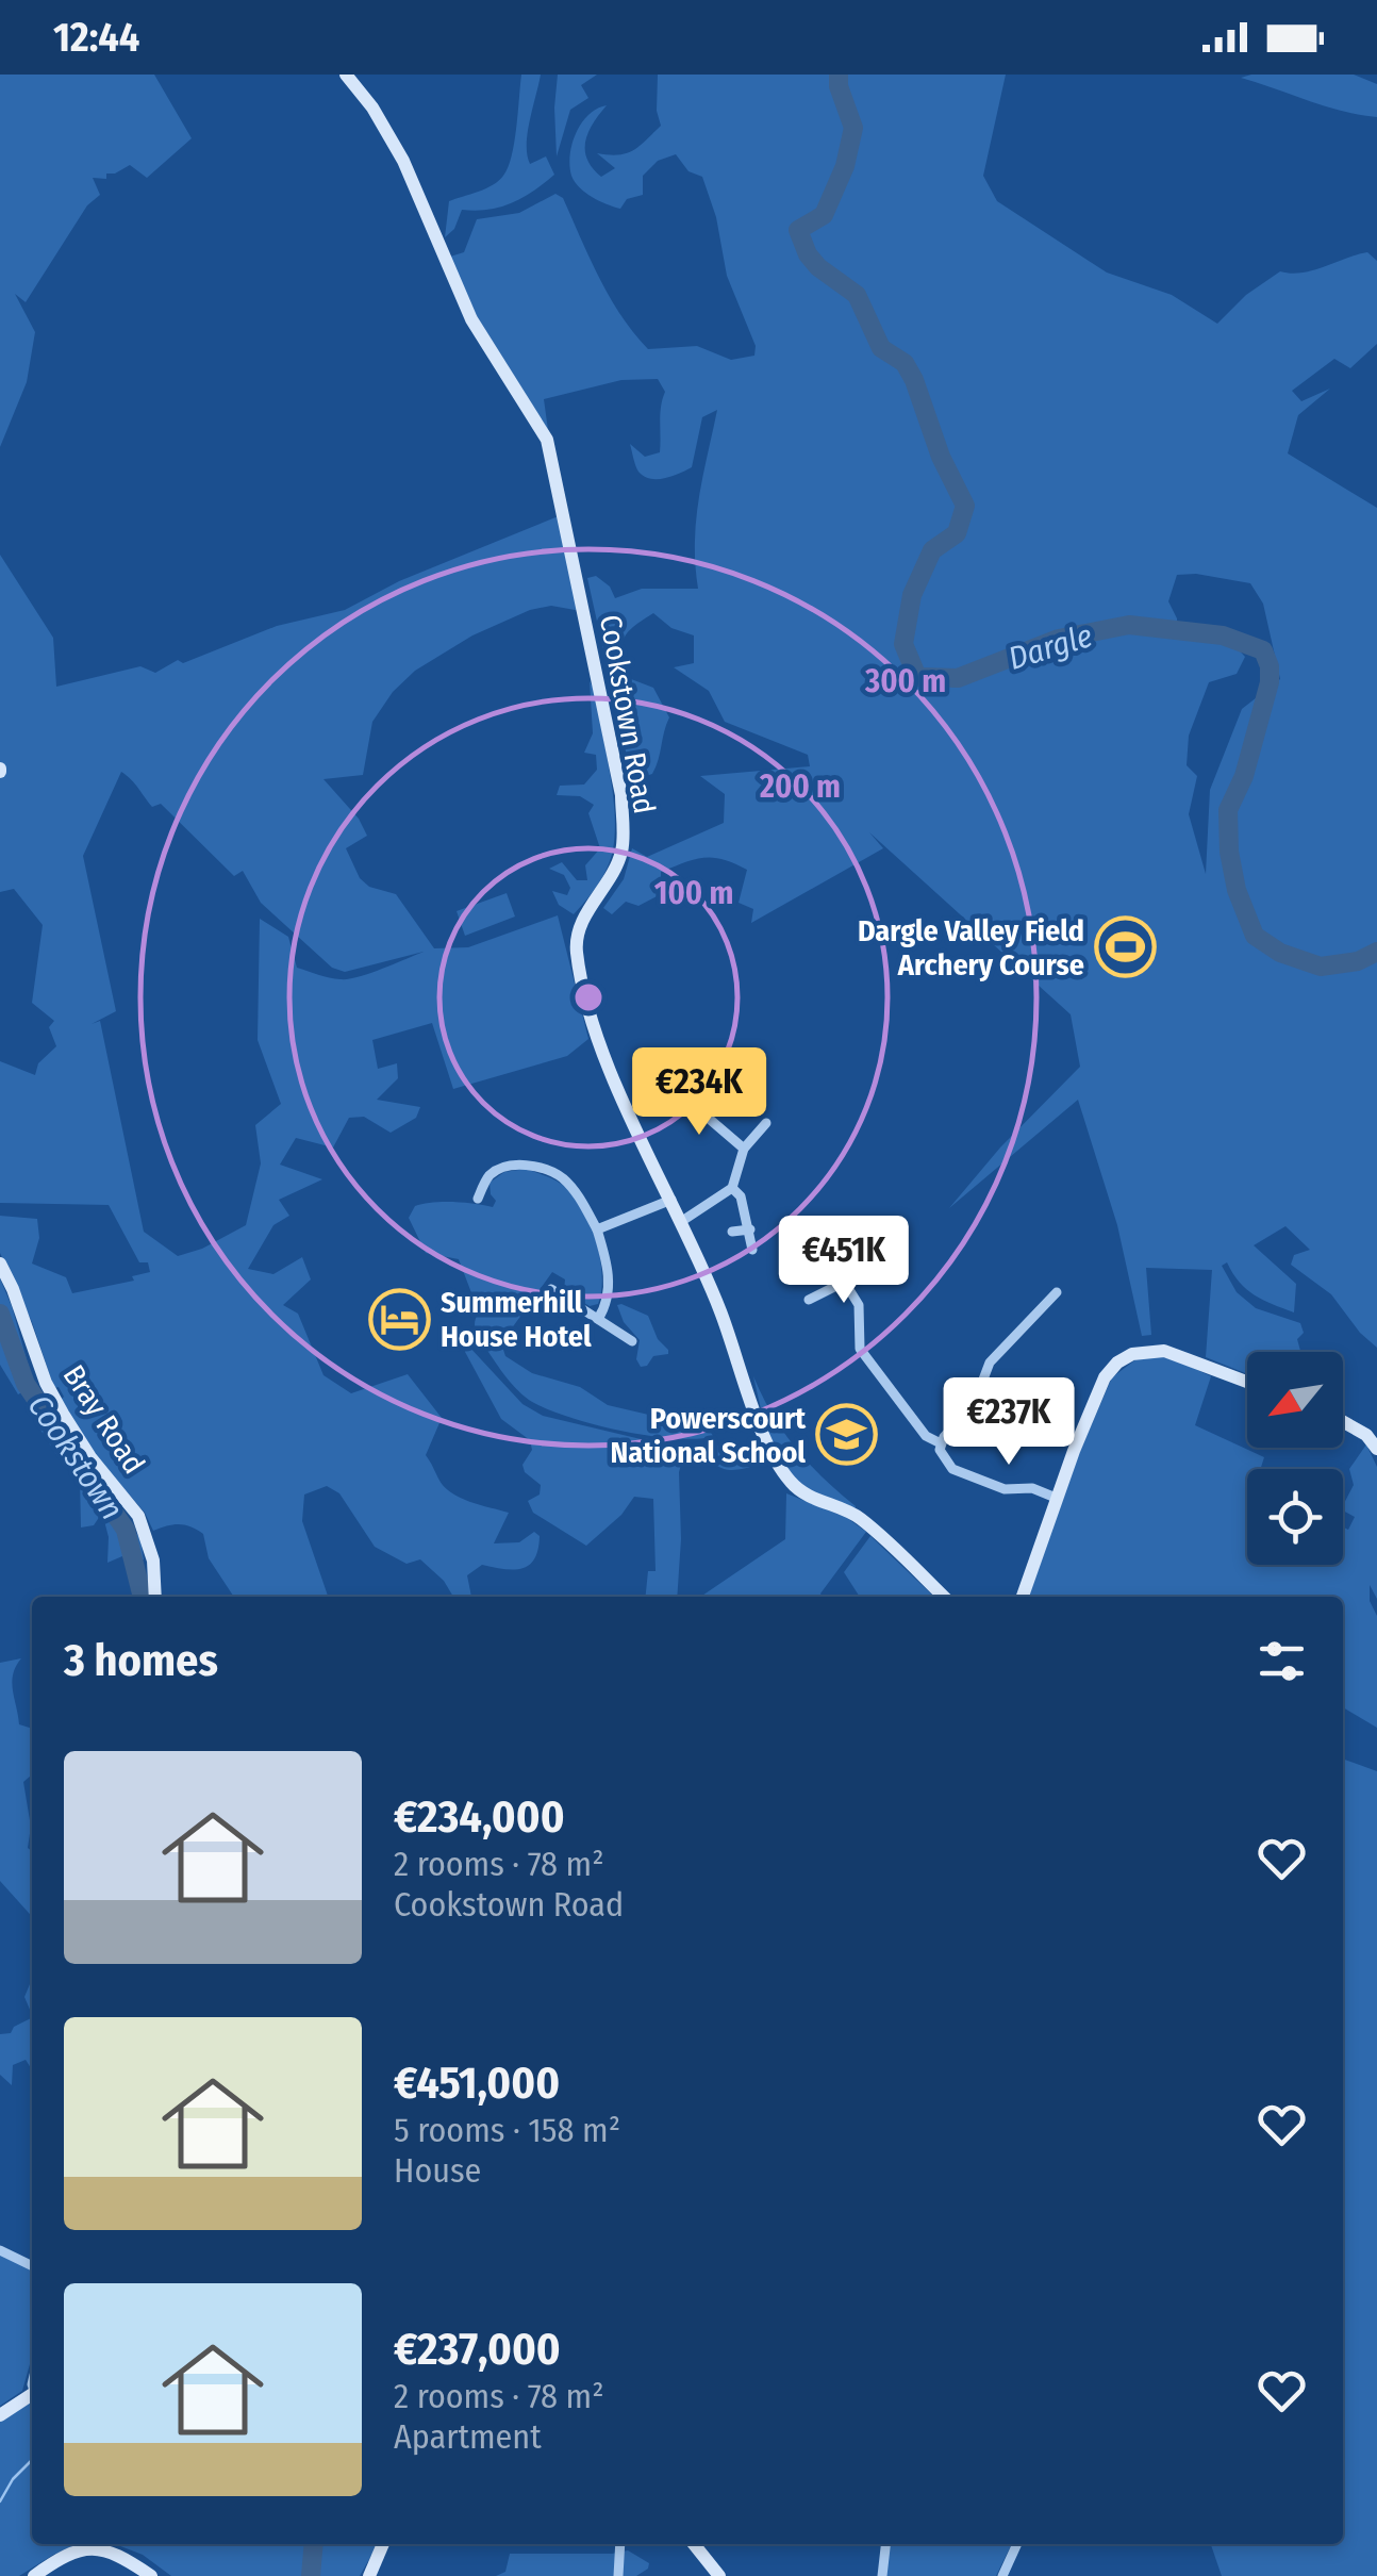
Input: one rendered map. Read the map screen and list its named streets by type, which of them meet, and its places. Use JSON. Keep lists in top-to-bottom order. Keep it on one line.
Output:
{"streets":{"street":["Cookstown Road","Bray Road"]},"water":["Dargle","Cookstown"],"places":{"sports":["Dargle Valley Field Archery Course"],"hotel":["Summerhill House Hotel"],"school or university":["Powerscourt National School"]},"north":"bottom left","page":{"status":"12:44","price":["€234K","€451K","€237K"],"heading":"3 homes","list":[{"name":"€234,000","note":"2 rooms · 78 m² · Cookstown Road"},{"name":"€451,000","note":"5 rooms · 158 m² · House"},{"name":"€237,000","note":"2 rooms · 78 m² · Apartment"}]},"rings":["300 m","200 m","100 m"]}
